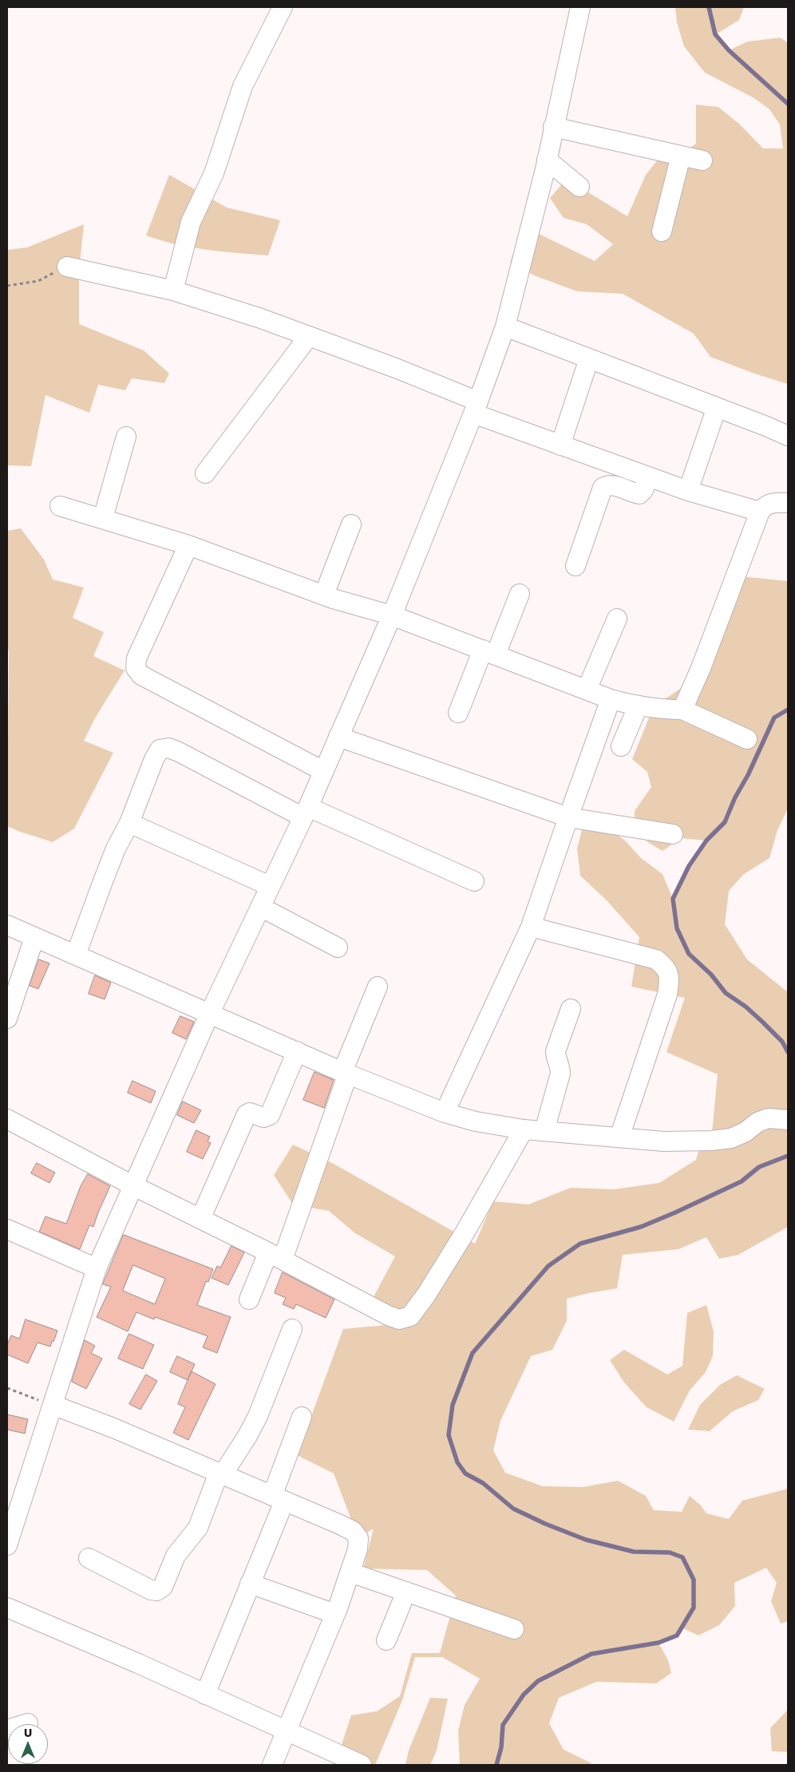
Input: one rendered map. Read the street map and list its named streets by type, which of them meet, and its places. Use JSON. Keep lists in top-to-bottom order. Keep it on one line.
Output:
{"north":"top"}
